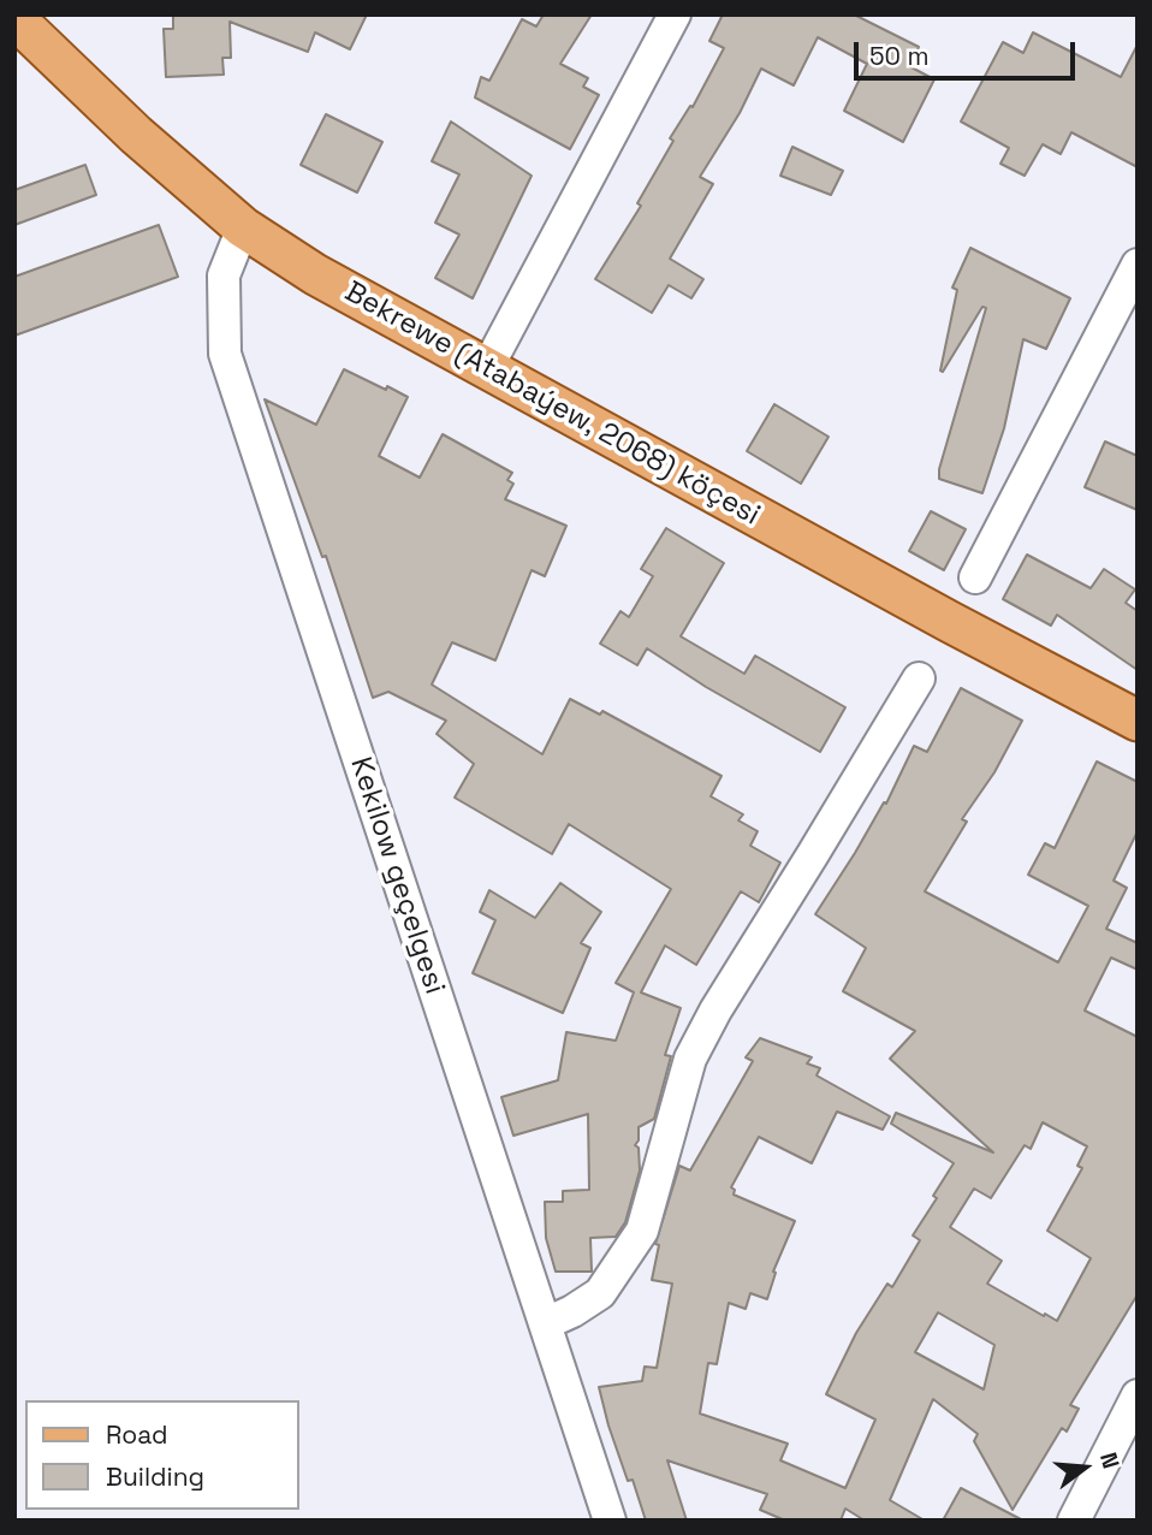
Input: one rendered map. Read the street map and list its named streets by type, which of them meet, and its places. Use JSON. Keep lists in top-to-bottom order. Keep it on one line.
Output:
{"streets":{"main road":["Bekrewe (Atabaýew, 2068) köçesi"],"street":["Kekilow geçelgesi"]},"crossings":[["Bekrewe (Atabaýew, 2068) köçesi","Kekilow geçelgesi"]],"legend":["Road","Building"],"scale_bar":"50 m","north":"right"}
